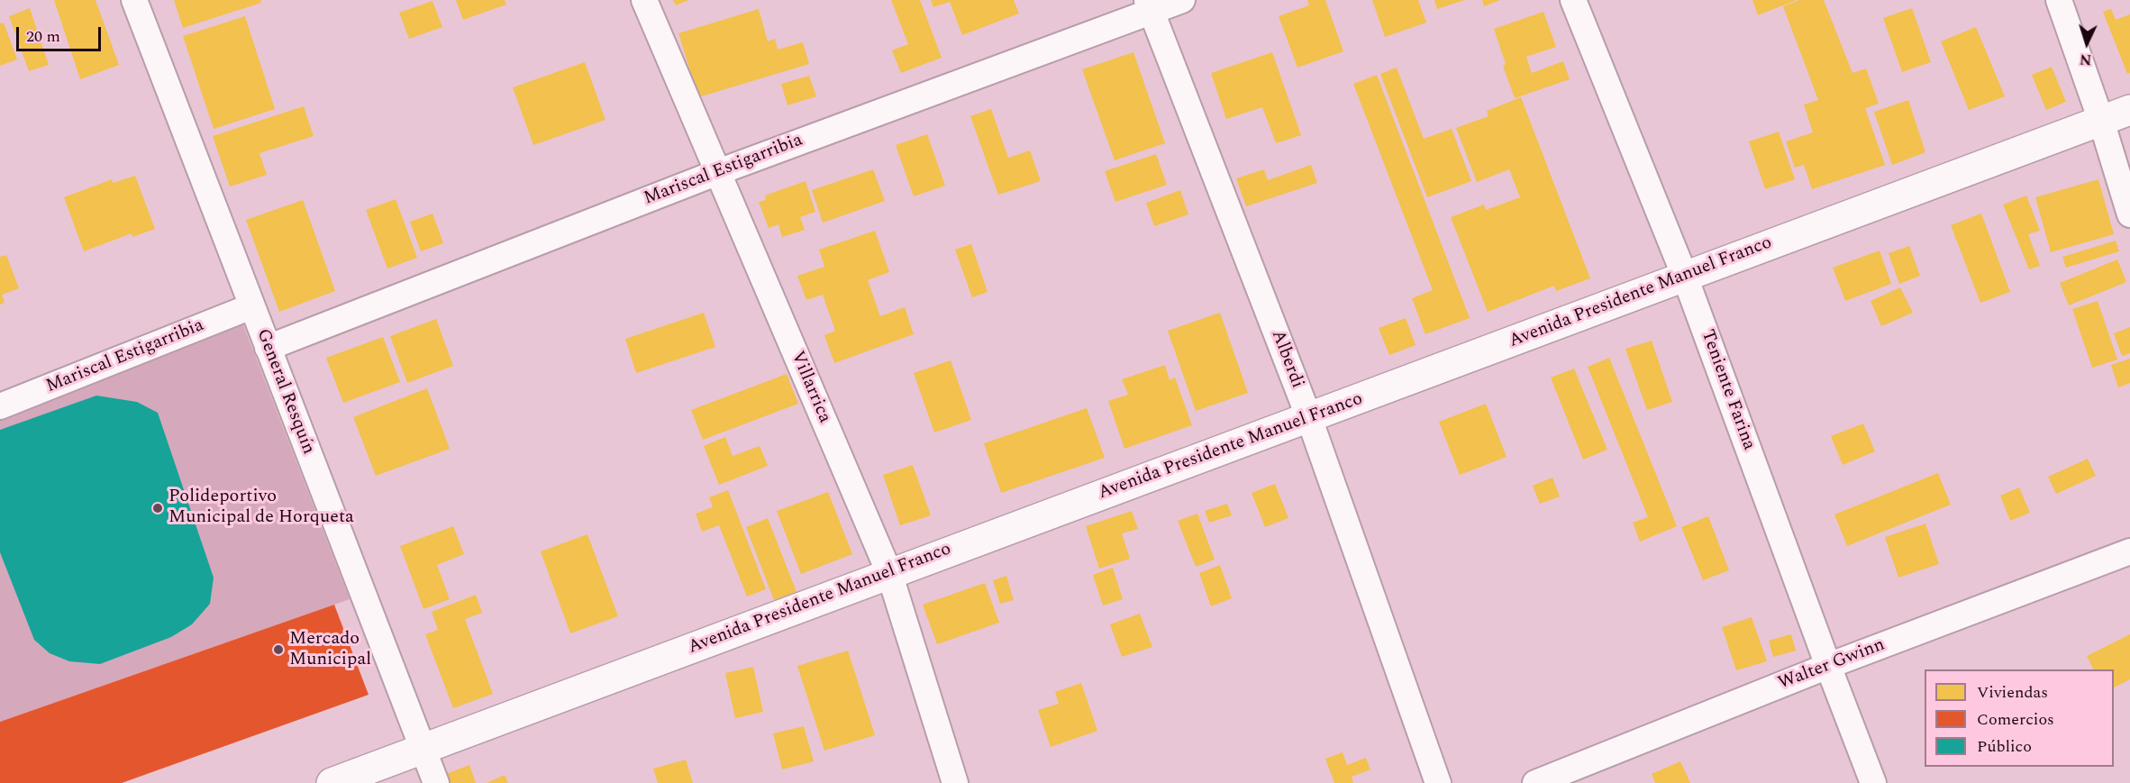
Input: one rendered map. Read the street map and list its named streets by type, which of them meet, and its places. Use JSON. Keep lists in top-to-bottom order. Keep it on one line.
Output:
{"streets":{"main road":["Avenida Presidente Manuel Franco"],"street":["Mariscal Estigarribia","Alberdi","Villarrica","Teniente Farina","General Resquín","Walter Gwinn"]},"crossings":[["Mariscal Estigarribia","Alberdi"],["Mariscal Estigarribia","Villarrica"],["Mariscal Estigarribia","General Resquín"],["Avenida Presidente Manuel Franco","Alberdi"],["Avenida Presidente Manuel Franco","Villarrica"],["Avenida Presidente Manuel Franco","Teniente Farina"],["Avenida Presidente Manuel Franco","General Resquín"],["Teniente Farina","Walter Gwinn"]],"places":["Polideportivo Municipal de Horqueta","Mercado Municipal"],"legend":["Viviendas","Comercios","Público"],"scale_bar":"20 m","north":"bottom"}
